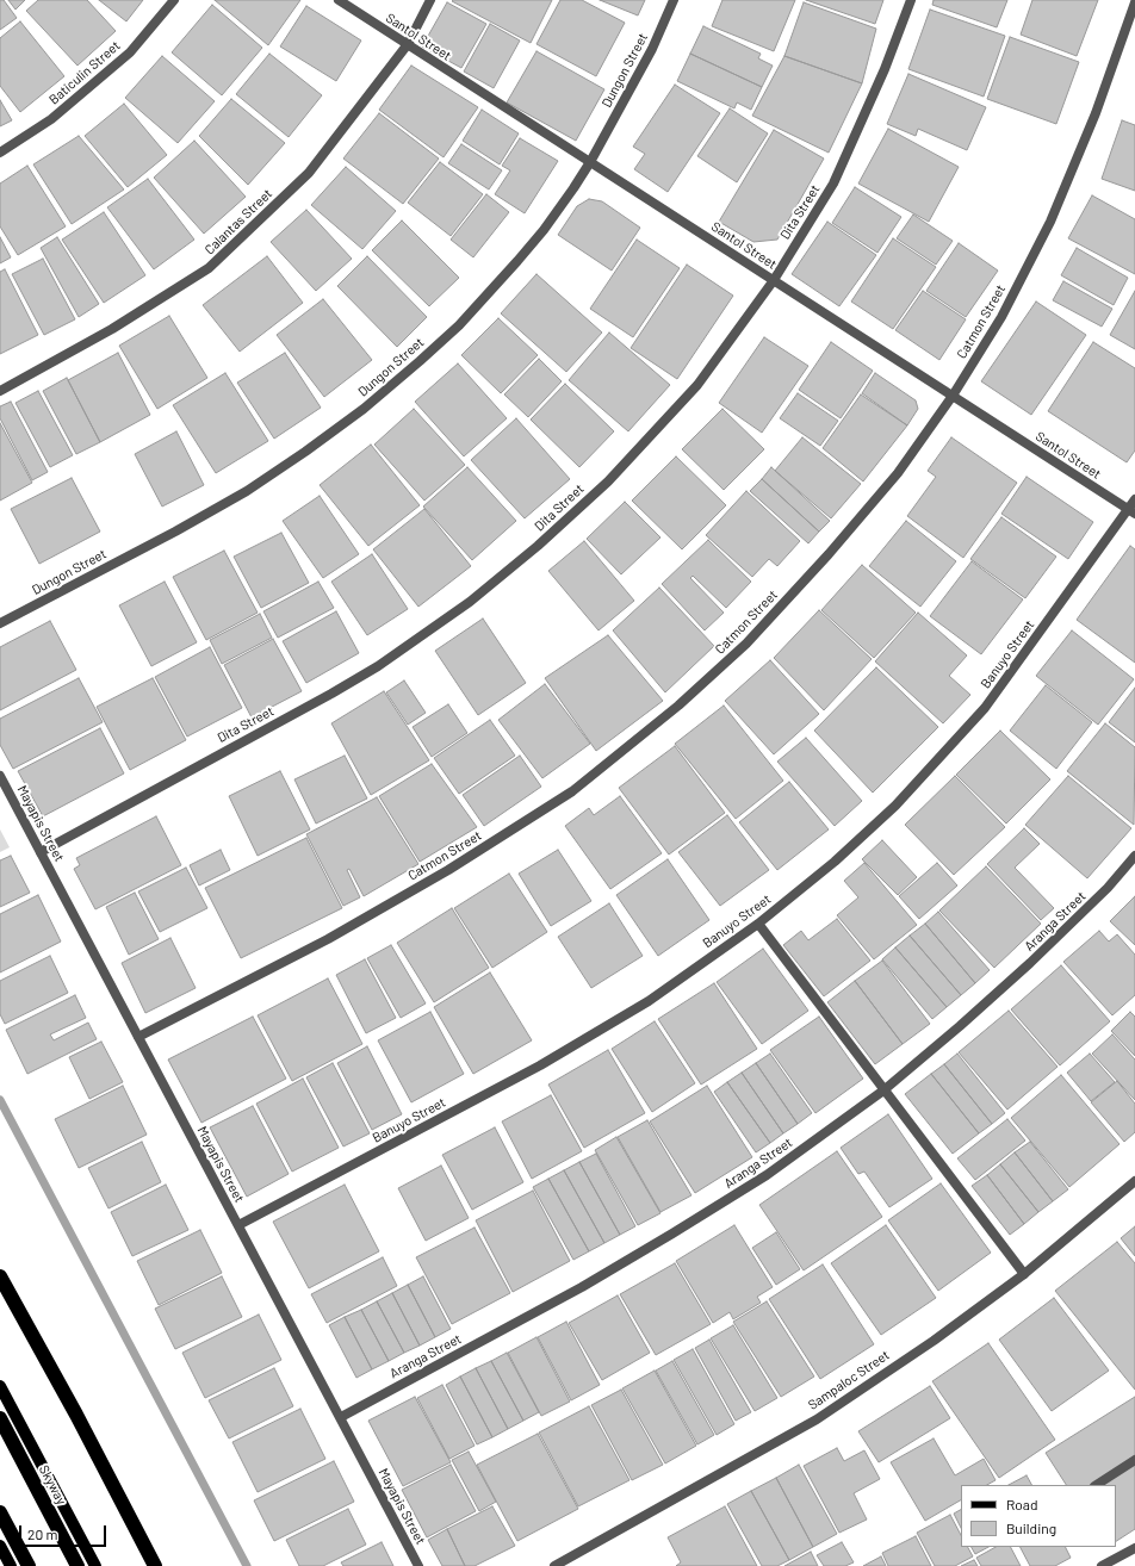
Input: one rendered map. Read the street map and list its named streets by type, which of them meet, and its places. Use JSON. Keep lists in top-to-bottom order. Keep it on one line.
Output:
{"streets":{"highway":["Skyway"],"street":["Santol Street","Dungon Street","Baticulin Street","Dita Street","Calantas Street","Catmon Street","Banuyo Street","Mayapis Street","Aranga Street","Sampaloc Street"]},"crossings":[["Santol Street","Dungon Street"],["Santol Street","Dita Street"],["Santol Street","Calantas Street"],["Santol Street","Catmon Street"],["Santol Street","Banuyo Street"],["Dita Street","Mayapis Street"],["Catmon Street","Mayapis Street"],["Banuyo Street","Mayapis Street"],["Mayapis Street","Aranga Street"]],"legend":["Road","Building"],"scale_bar":"20 m"}
